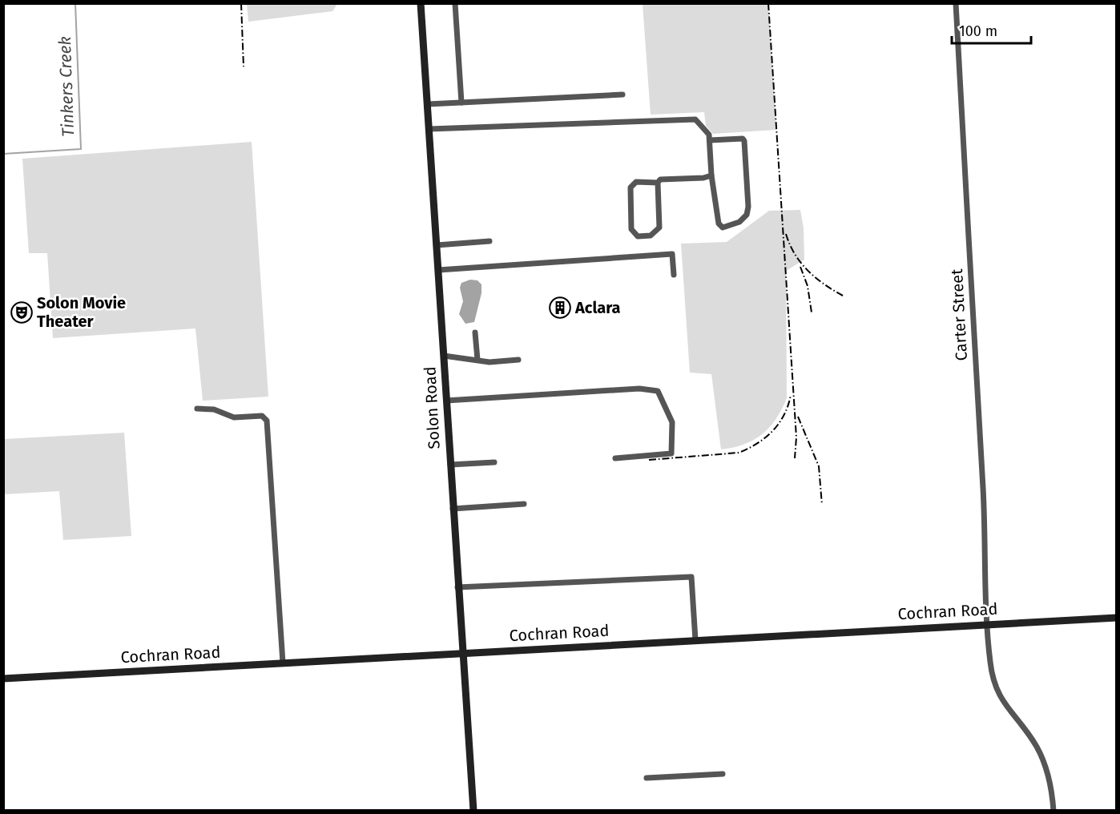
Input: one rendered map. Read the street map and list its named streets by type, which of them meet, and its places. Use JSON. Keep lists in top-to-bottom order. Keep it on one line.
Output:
{"streets":{"street":["Carter Street","Solon Road","Cochran Road"]},"crossings":[["Carter Street","Cochran Road"],["Solon Road","Cochran Road"]],"water":["Tinkers Creek"],"places":{"building":["Aclara"],"theatre":["Solon Movie Theater"]},"scale_bar":"100 m"}
